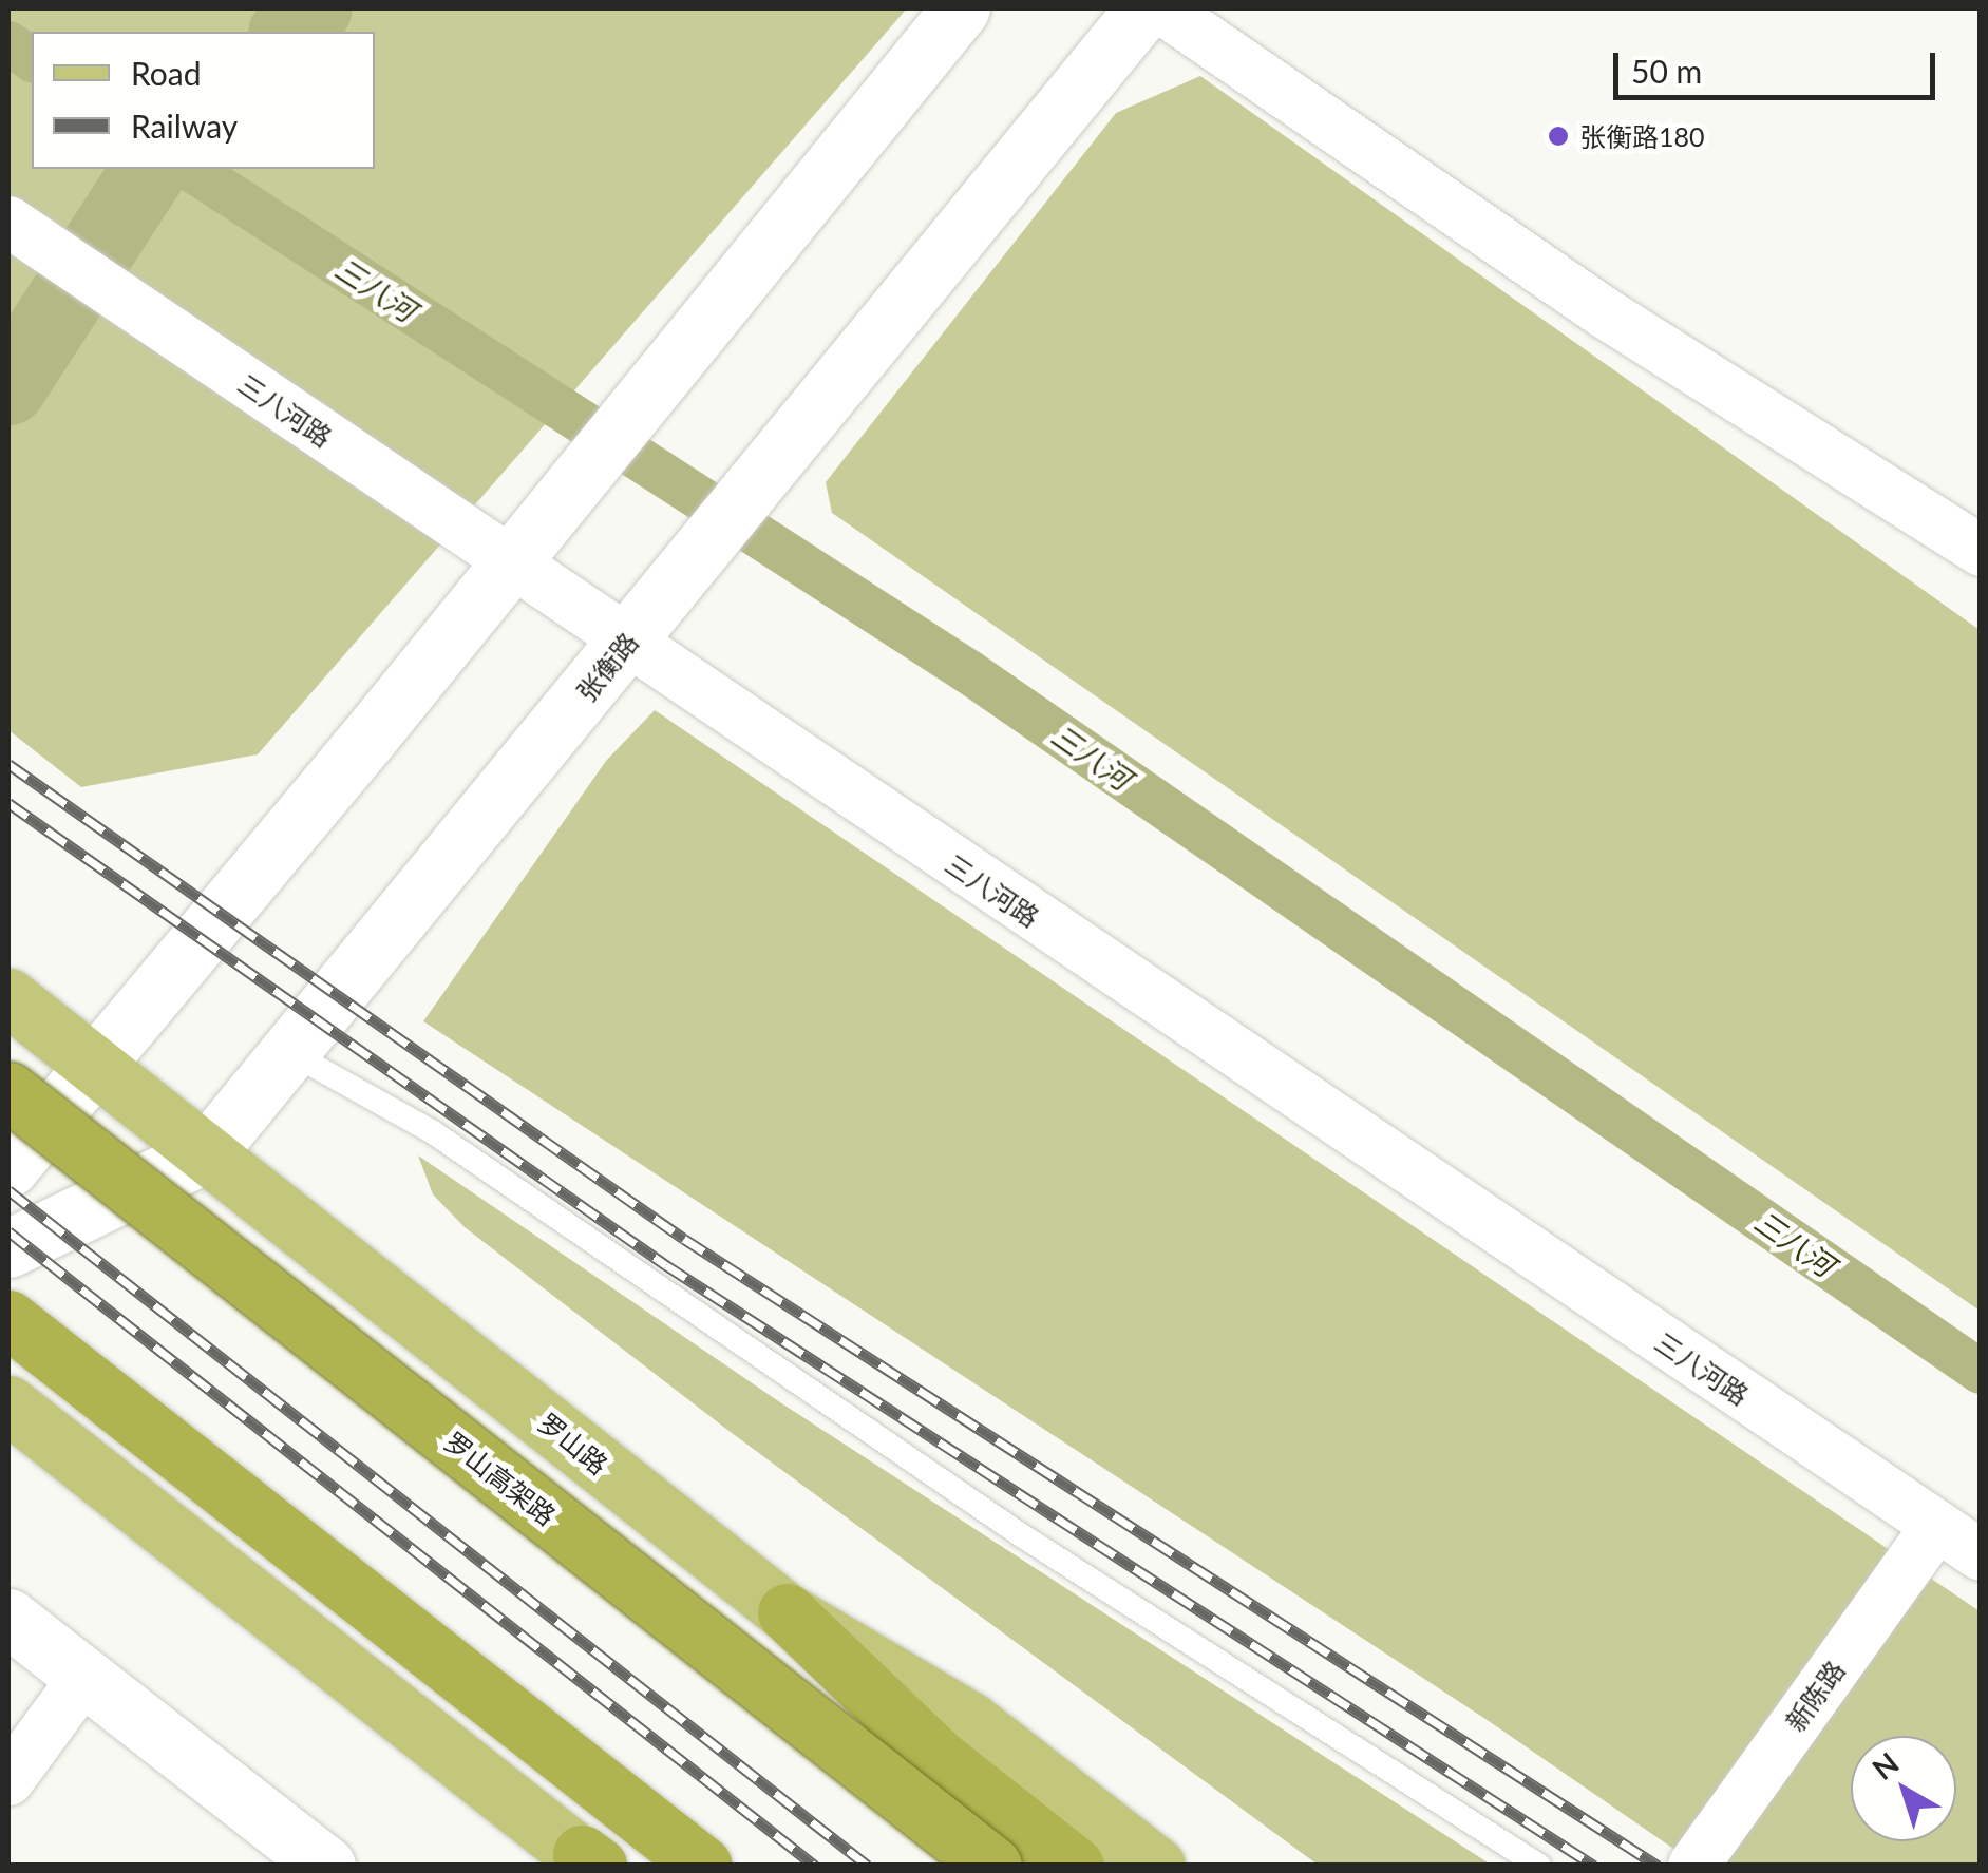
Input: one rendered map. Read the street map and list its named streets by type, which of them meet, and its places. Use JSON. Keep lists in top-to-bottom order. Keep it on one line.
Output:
{"streets":{"highway":["罗山高架路"],"main road":["张衡路","罗山路"],"street":["三八河路","新陈路"]},"crossings":[["三八河路","张衡路"],["三八河路","新陈路"],["张衡路","罗山路"]],"water":["三八河"],"places":["张衡路180"],"legend":["Road","Railway"],"scale_bar":"50 m","north":"top left"}
